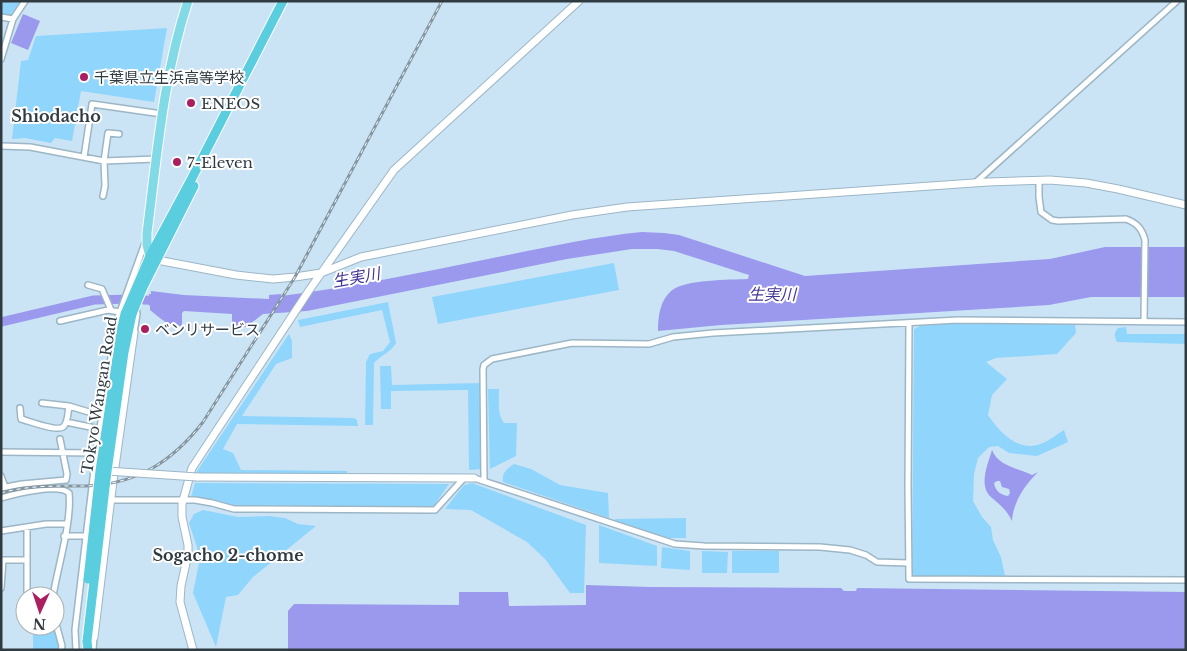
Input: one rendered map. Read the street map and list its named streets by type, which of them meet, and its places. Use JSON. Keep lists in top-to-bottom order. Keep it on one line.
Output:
{"streets":{"highway":["Tokyo Wangan Road"]},"districts":["Shiodacho","Sogacho 2-chome"],"water":["生実川"],"places":["千葉県立生浜高等学校","ENEOS","7-Eleven","ベンリサービス"],"north":"bottom"}
